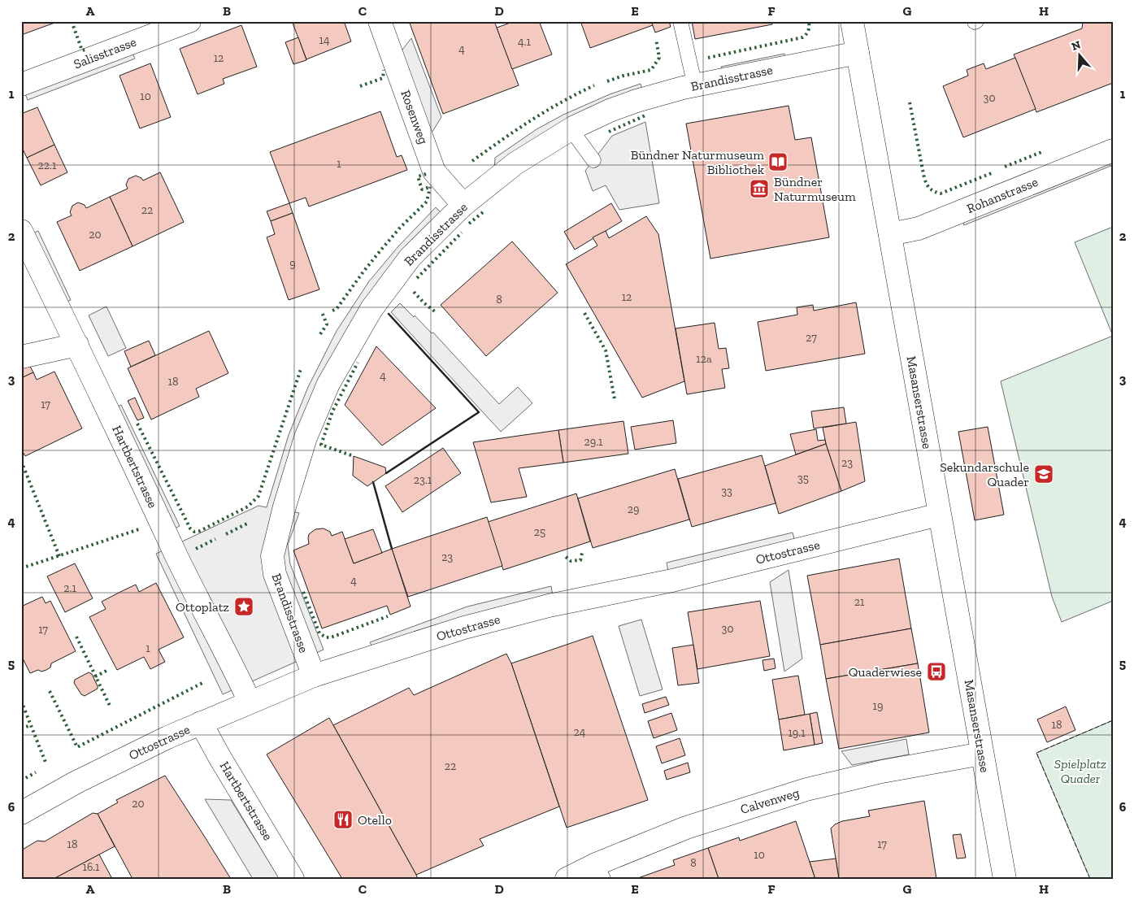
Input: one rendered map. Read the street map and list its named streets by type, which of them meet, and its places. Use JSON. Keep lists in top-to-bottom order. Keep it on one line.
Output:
{"streets":{"street":["Salisstrasse","Brandisstrasse","Rosenweg","Rohanstrasse","Masanserstrasse","Hartbertstrasse","Ottostrasse","Calvenweg"]},"crossings":[["Brandisstrasse","Rosenweg"],["Brandisstrasse","Masanserstrasse"],["Brandisstrasse","Ottostrasse"],["Rohanstrasse","Masanserstrasse"],["Masanserstrasse","Ottostrasse"],["Masanserstrasse","Calvenweg"],["Hartbertstrasse","Ottostrasse"]],"parks":["Spielplatz Quader"],"places":{"library":["Bündner Naturmuseum Bibliothek"],"museum":["Bündner Naturmuseum"],"school or university":["Sekundarschule Quader"],"place":["Ottoplatz"],"bus stop":["Quaderwiese"],"restaurant":["Otello"]},"house_numbers":["14","4.1","4","12","10","30","1","22.1","22","20","9","12","8","27","12a","4","18","17","29.1","23","35","23.1","33","29","25","23","4","2.1","21","30","17","1","19","18","24","19.1","22","20","18","17","10","8","16.1"],"north":"top","grid":{"columns":["A","B","C","D","E","F","G","H"],"rows":["1","2","3","4","5","6"]}}
